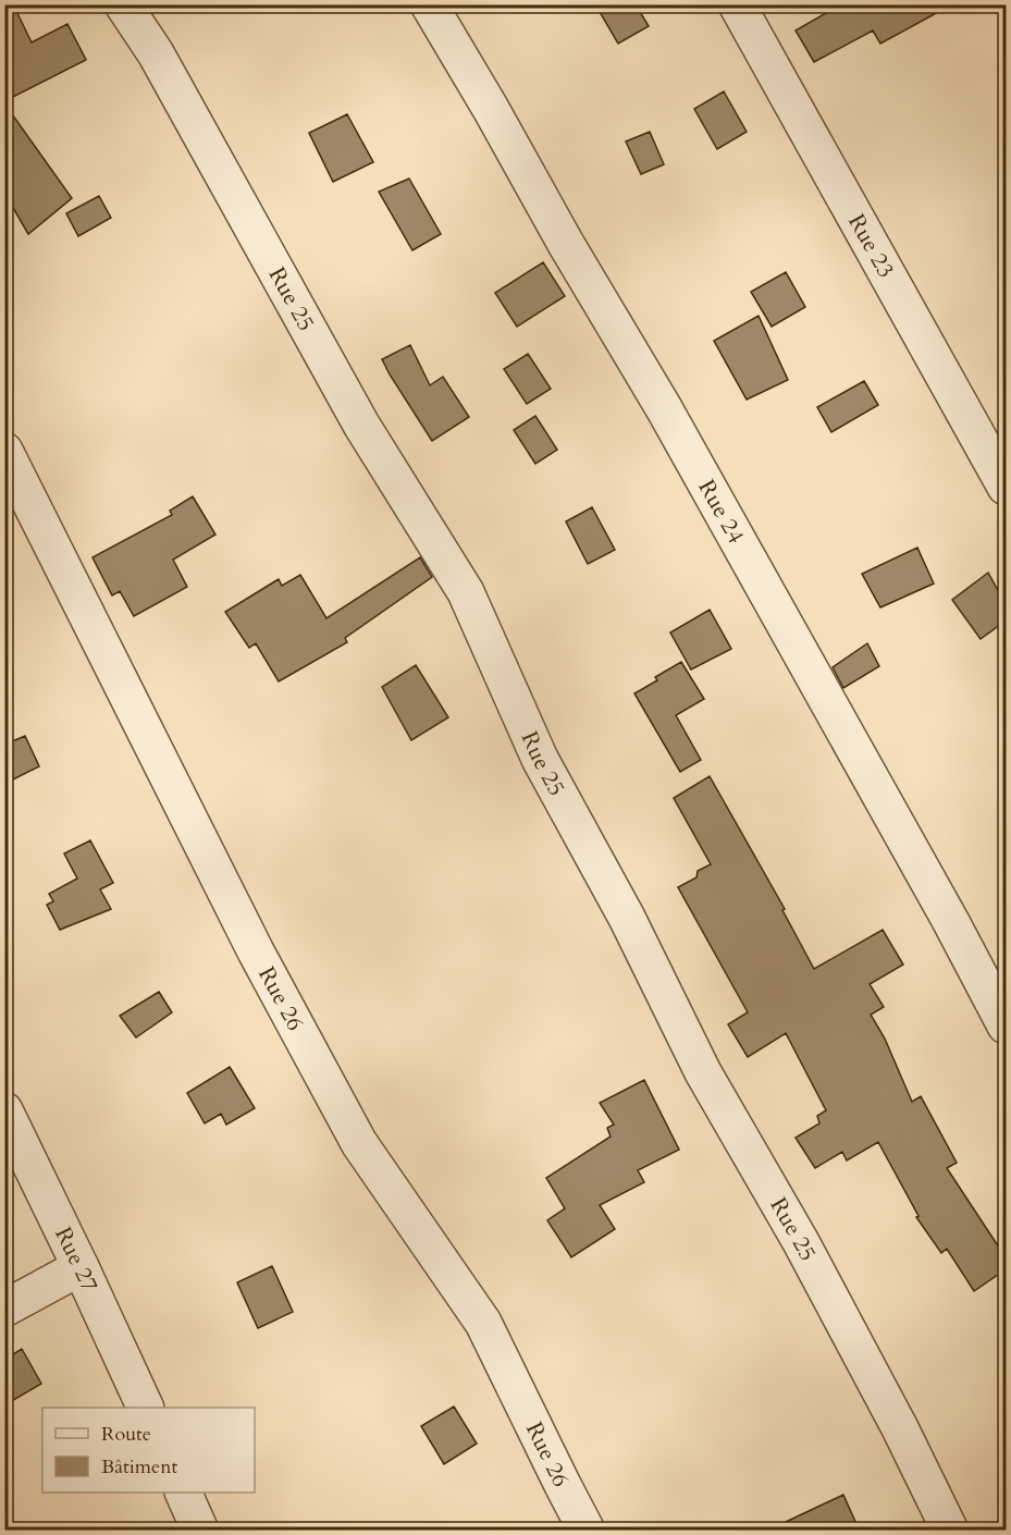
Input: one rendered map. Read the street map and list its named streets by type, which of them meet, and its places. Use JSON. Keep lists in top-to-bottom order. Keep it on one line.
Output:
{"streets":{"street":["Rue 23","Rue 25","Rue 24","Rue 26","Rue 27"]},"legend":["Route","Bâtiment"]}
